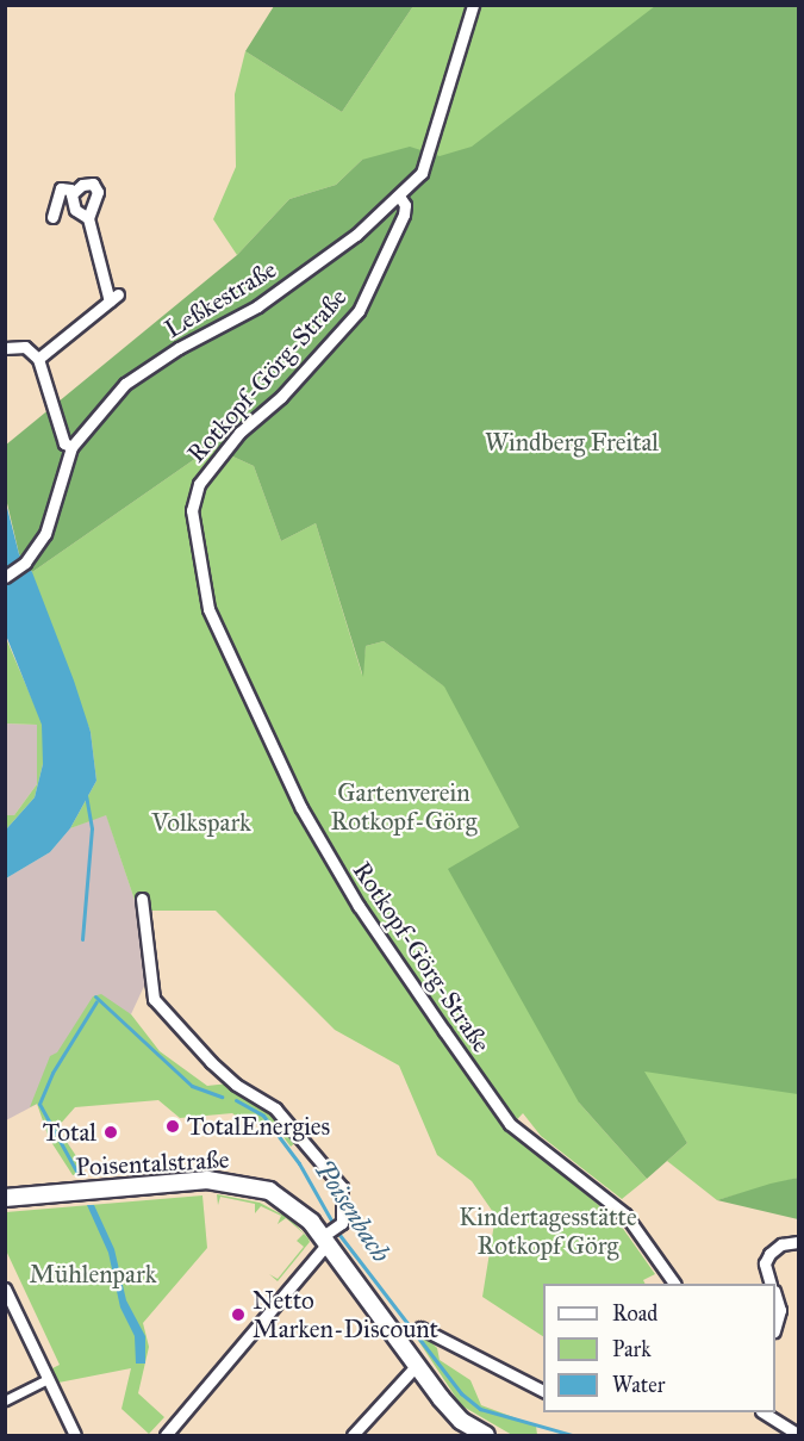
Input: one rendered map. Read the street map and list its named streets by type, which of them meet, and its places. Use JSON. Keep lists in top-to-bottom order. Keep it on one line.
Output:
{"streets":{"main road":["Poisentalstraße"],"street":["Leßkestraße","Rotkopf-Görg-Straße"]},"crossings":[["Leßkestraße","Rotkopf-Görg-Straße"]],"water":["Poisenbach"],"parks":["Windberg Freital","Gartenverein Rotkopf-Görg","Volkspark","Kindertagesstätte Rotkopf Görg","Mühlenpark"],"places":["TotalEnergies","Total","Netto Marken-Discount"],"legend":["Road","Park","Water"]}
